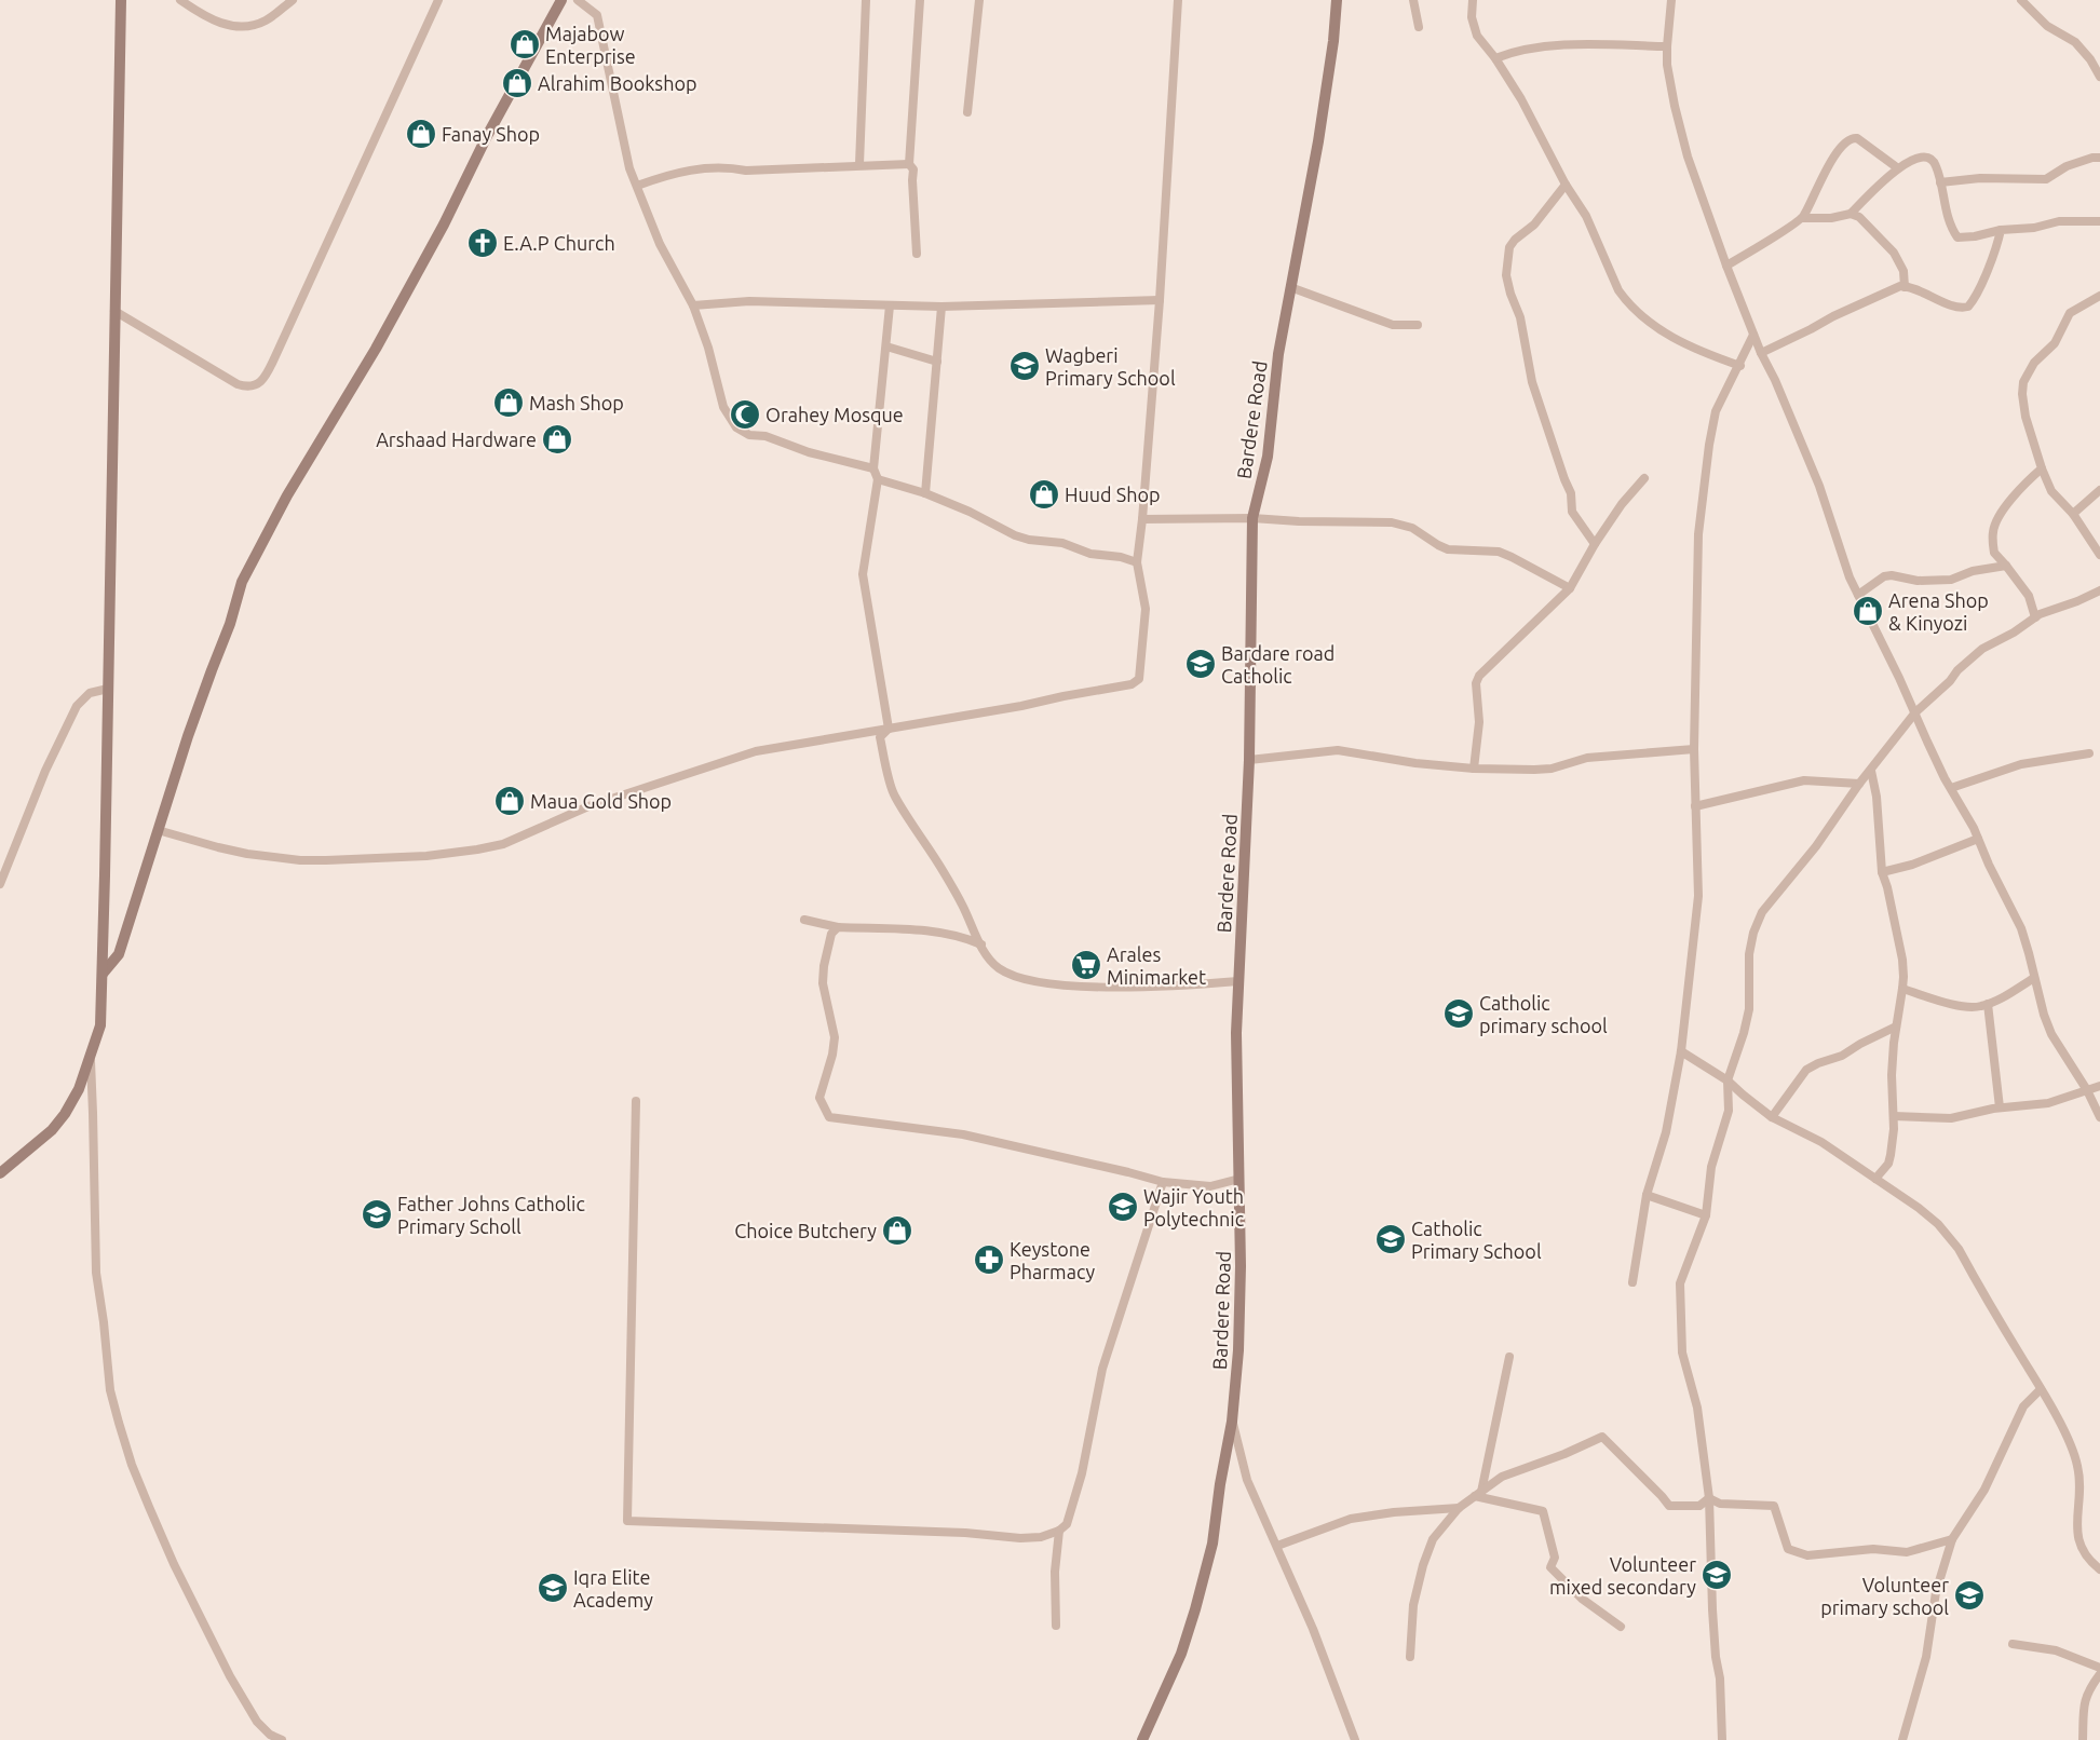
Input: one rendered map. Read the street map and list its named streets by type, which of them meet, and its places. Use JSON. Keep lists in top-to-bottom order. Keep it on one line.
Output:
{"streets":{"street":["Bardere Road"]},"places":{"shop":["Majabow Enterprise","Alrahim Bookshop","Fanay Shop","Mash Shop","Arshaad Hardware","Huud Shop","Arena Shop & Kinyozi","Maua Gold Shop","Choice Butchery"],"church":["E.A.P Church"],"school or university":["Wagberi Primary School","Bardare road Catholic","Catholic primary school","Wajir Youth Polytechnic","Father Johns Catholic Primary Scholl","Catholic Primary School","Volunteer mixed secondary","Iqra Elite Academy","Volunteer primary school"],"mosque":["Orahey Mosque"],"supermarket":["Arales Minimarket"],"pharmacy":["Keystone Pharmacy"]}}
